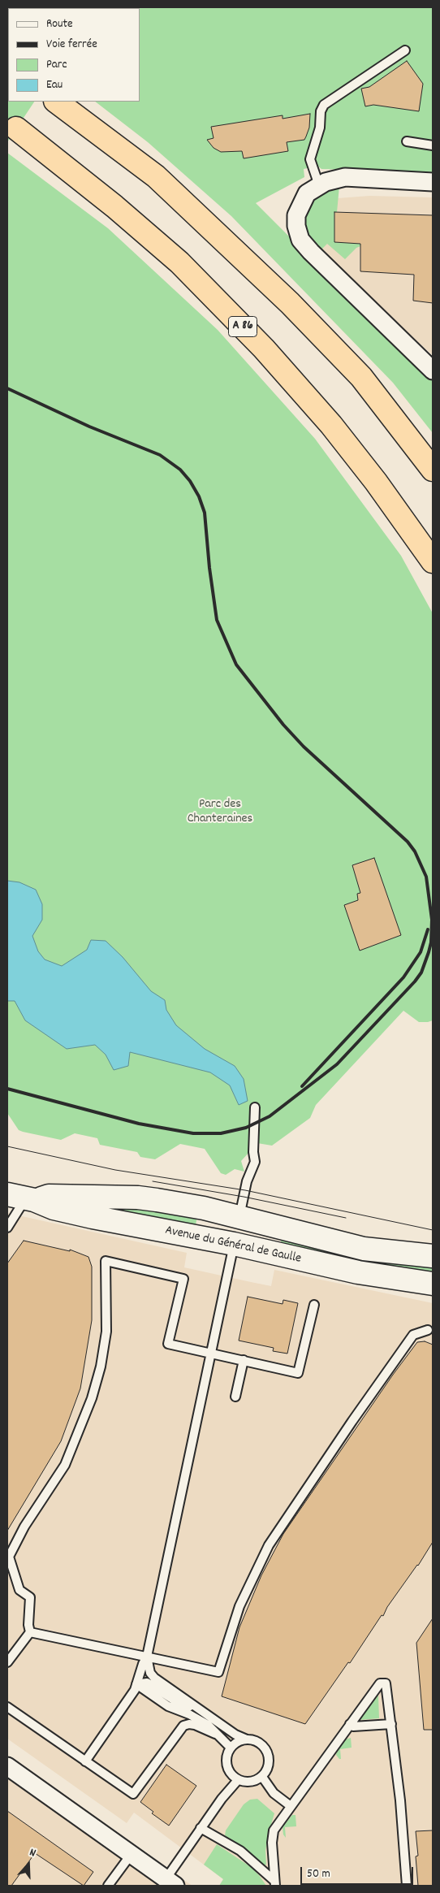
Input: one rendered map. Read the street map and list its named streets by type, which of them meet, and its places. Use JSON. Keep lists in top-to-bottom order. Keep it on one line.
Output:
{"streets":{"highway":["A 86"],"main road":["Avenue du Général de Gaulle"]},"parks":["Parc des Chanteraines"],"legend":["Route","Voie ferrée","Parc","Eau"],"scale_bar":"50 m","north":"top"}
